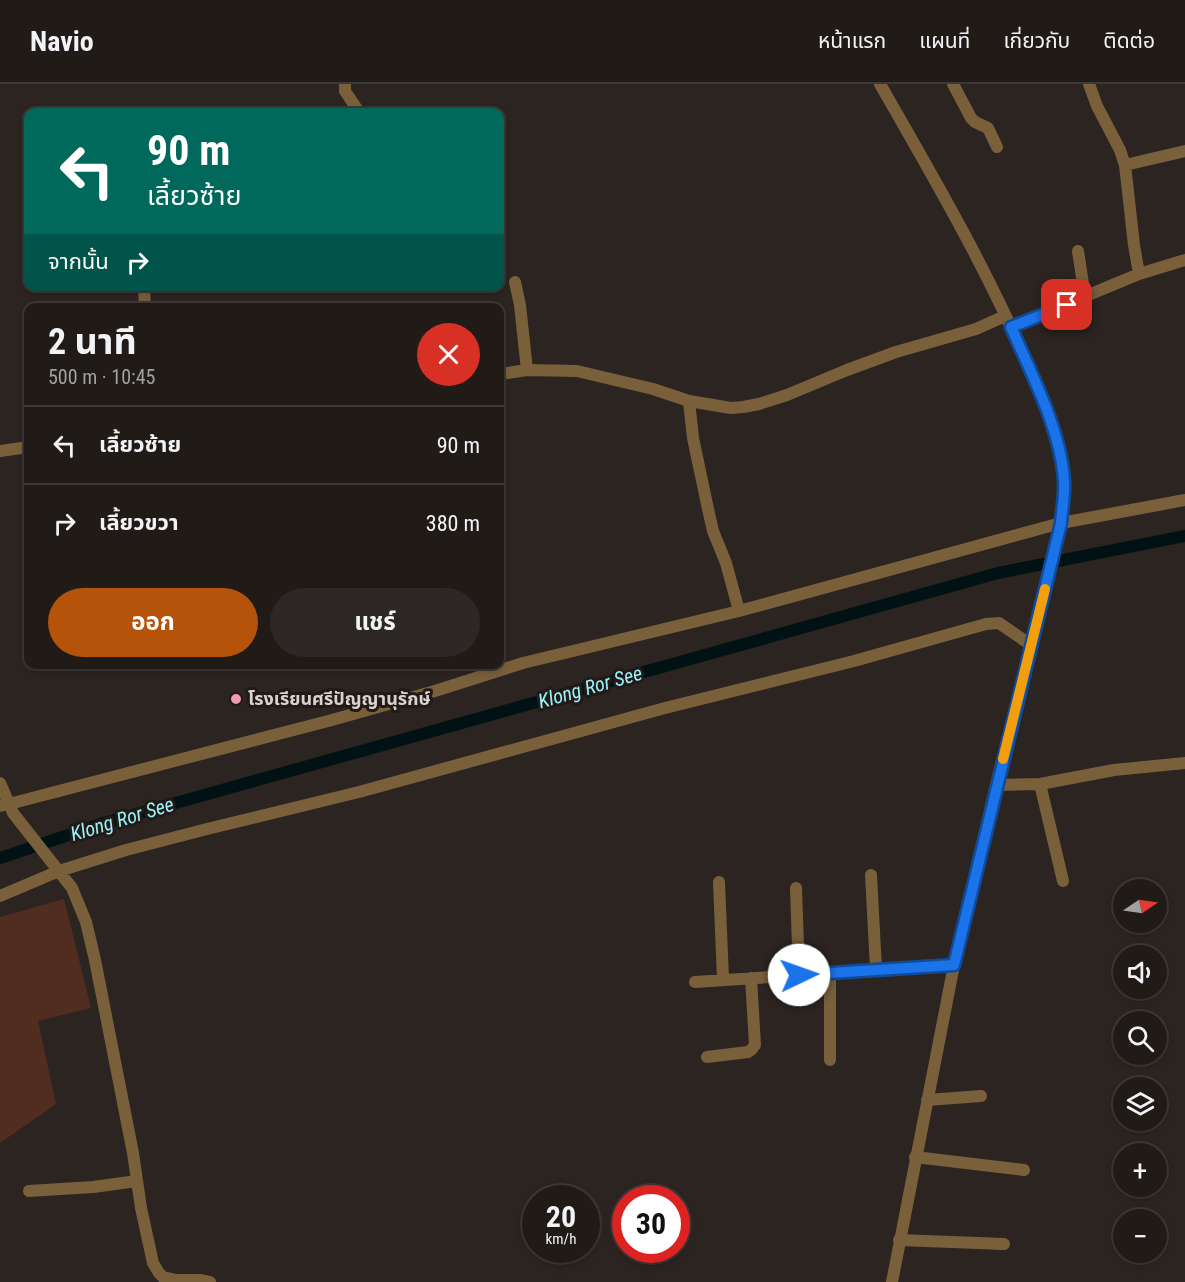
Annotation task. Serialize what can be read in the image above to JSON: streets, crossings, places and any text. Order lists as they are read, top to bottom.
{
  "water": ["Klong Ror See"],
  "places": ["โรงเรียนศรีปัญญานุรักษ์"],
  "north": "right",
  "page": {
    "header": "Navio",
    "nav": [
      "หน้าแรก",
      "แผนที่",
      "เกี่ยวกับ",
      "ติดต่อ"
    ],
    "turn": ["90 m", "เลี้ยวซ้าย"],
    "then": "จากนั้น",
    "heading": ["2 นาที", "500 m · 10:45"],
    "list": [
      {
        "name": "เลี้ยวซ้าย",
        "value": "90 m"
      },
      {
        "name": "เลี้ยวขวา",
        "value": "380 m"
      }
    ],
    "buttons": ["ออก", "แชร์"],
    "map_buttons": ["+", "−"],
    "speed": "20 km/h",
    "limit": "30"
  }
}
